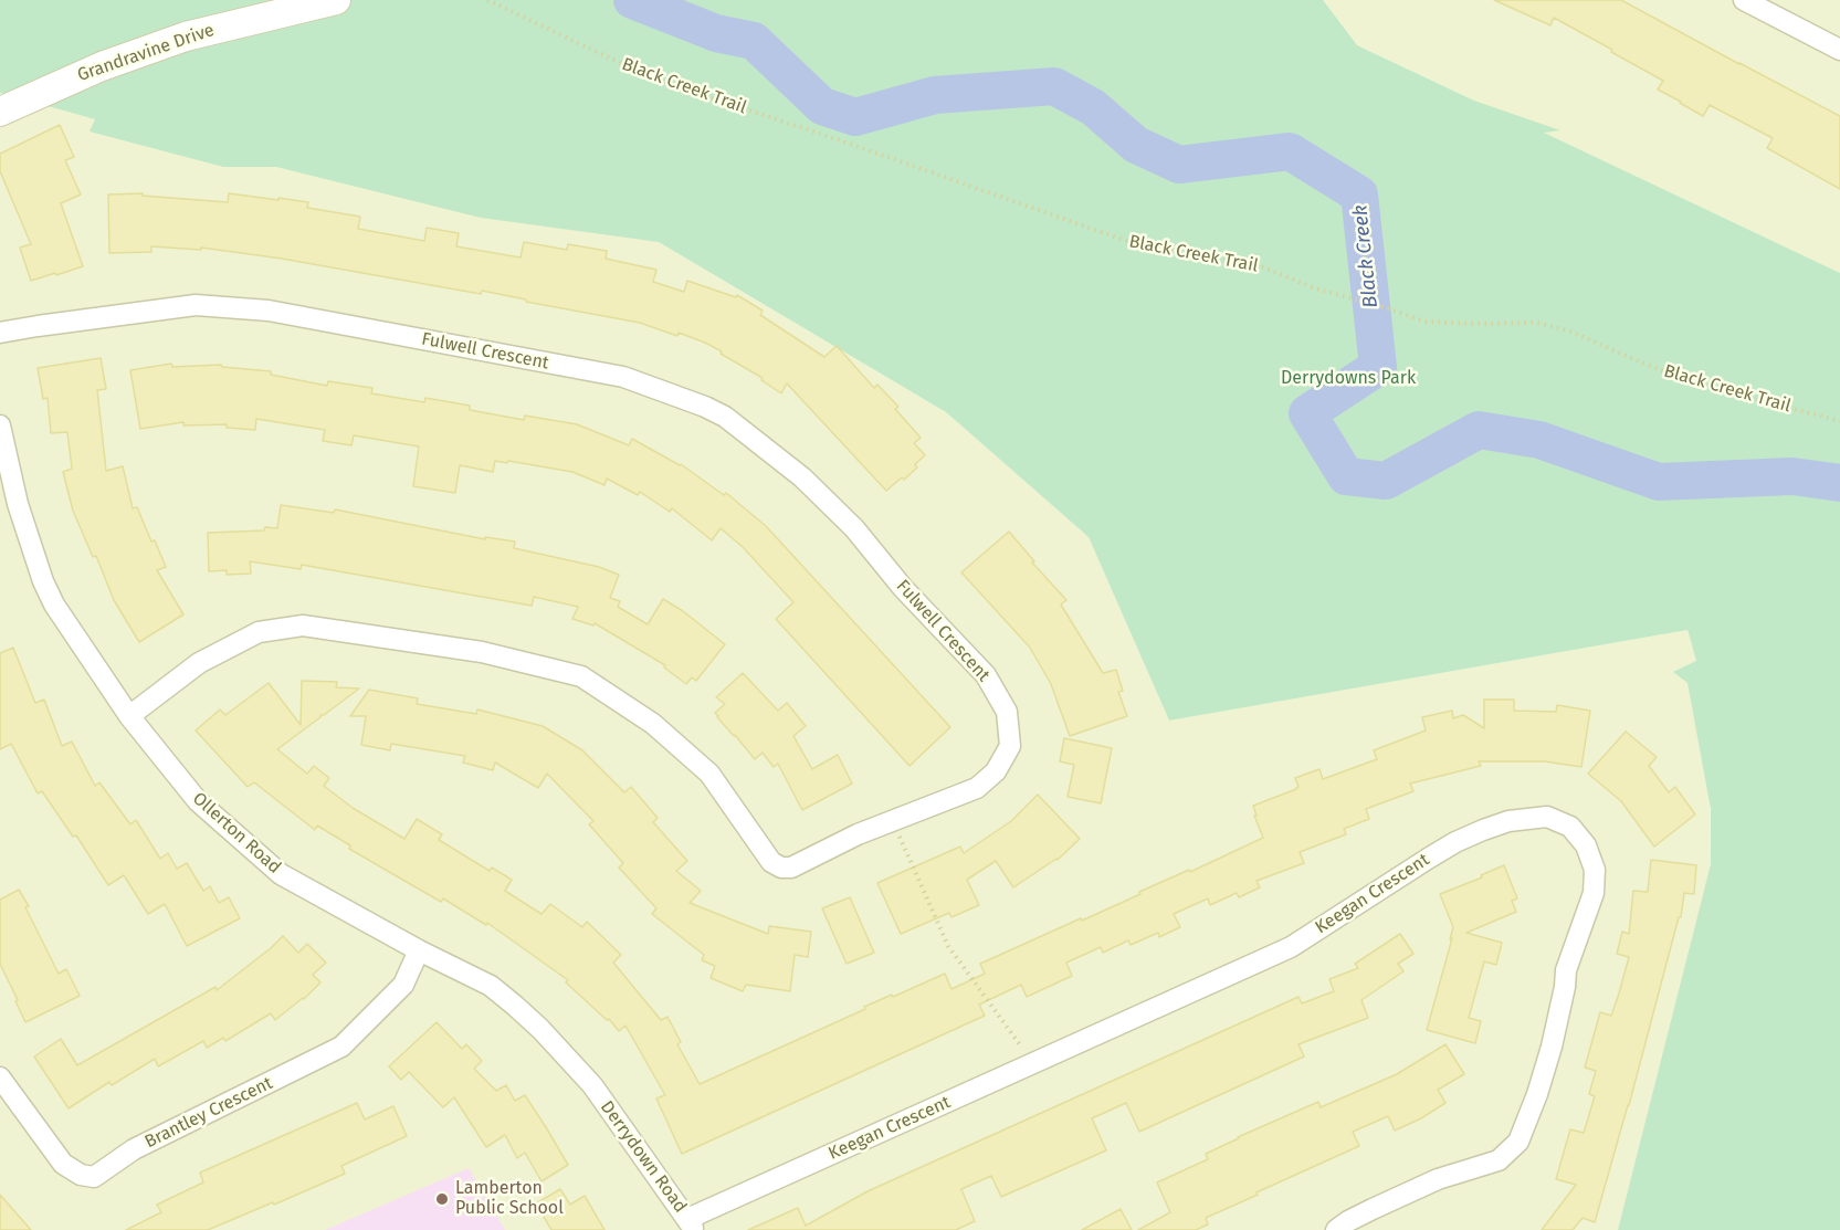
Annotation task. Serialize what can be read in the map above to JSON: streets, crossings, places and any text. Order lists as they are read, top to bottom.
{
  "streets": {
    "street": [
      "Grandravine Drive",
      "Fulwell Crescent",
      "Ollerton Road",
      "Keegan Crescent",
      "Brantley Crescent",
      "Derrydown Road"
    ],
    "path": ["Black Creek Trail"]
  },
  "crossings": [
    ["Fulwell Crescent", "Ollerton Road"],
    ["Ollerton Road", "Brantley Crescent"],
    ["Ollerton Road", "Derrydown Road"],
    ["Keegan Crescent", "Derrydown Road"]
  ],
  "water": ["Black Creek"],
  "parks": ["Derrydowns Park"],
  "places": ["Lamberton Public School"]
}
